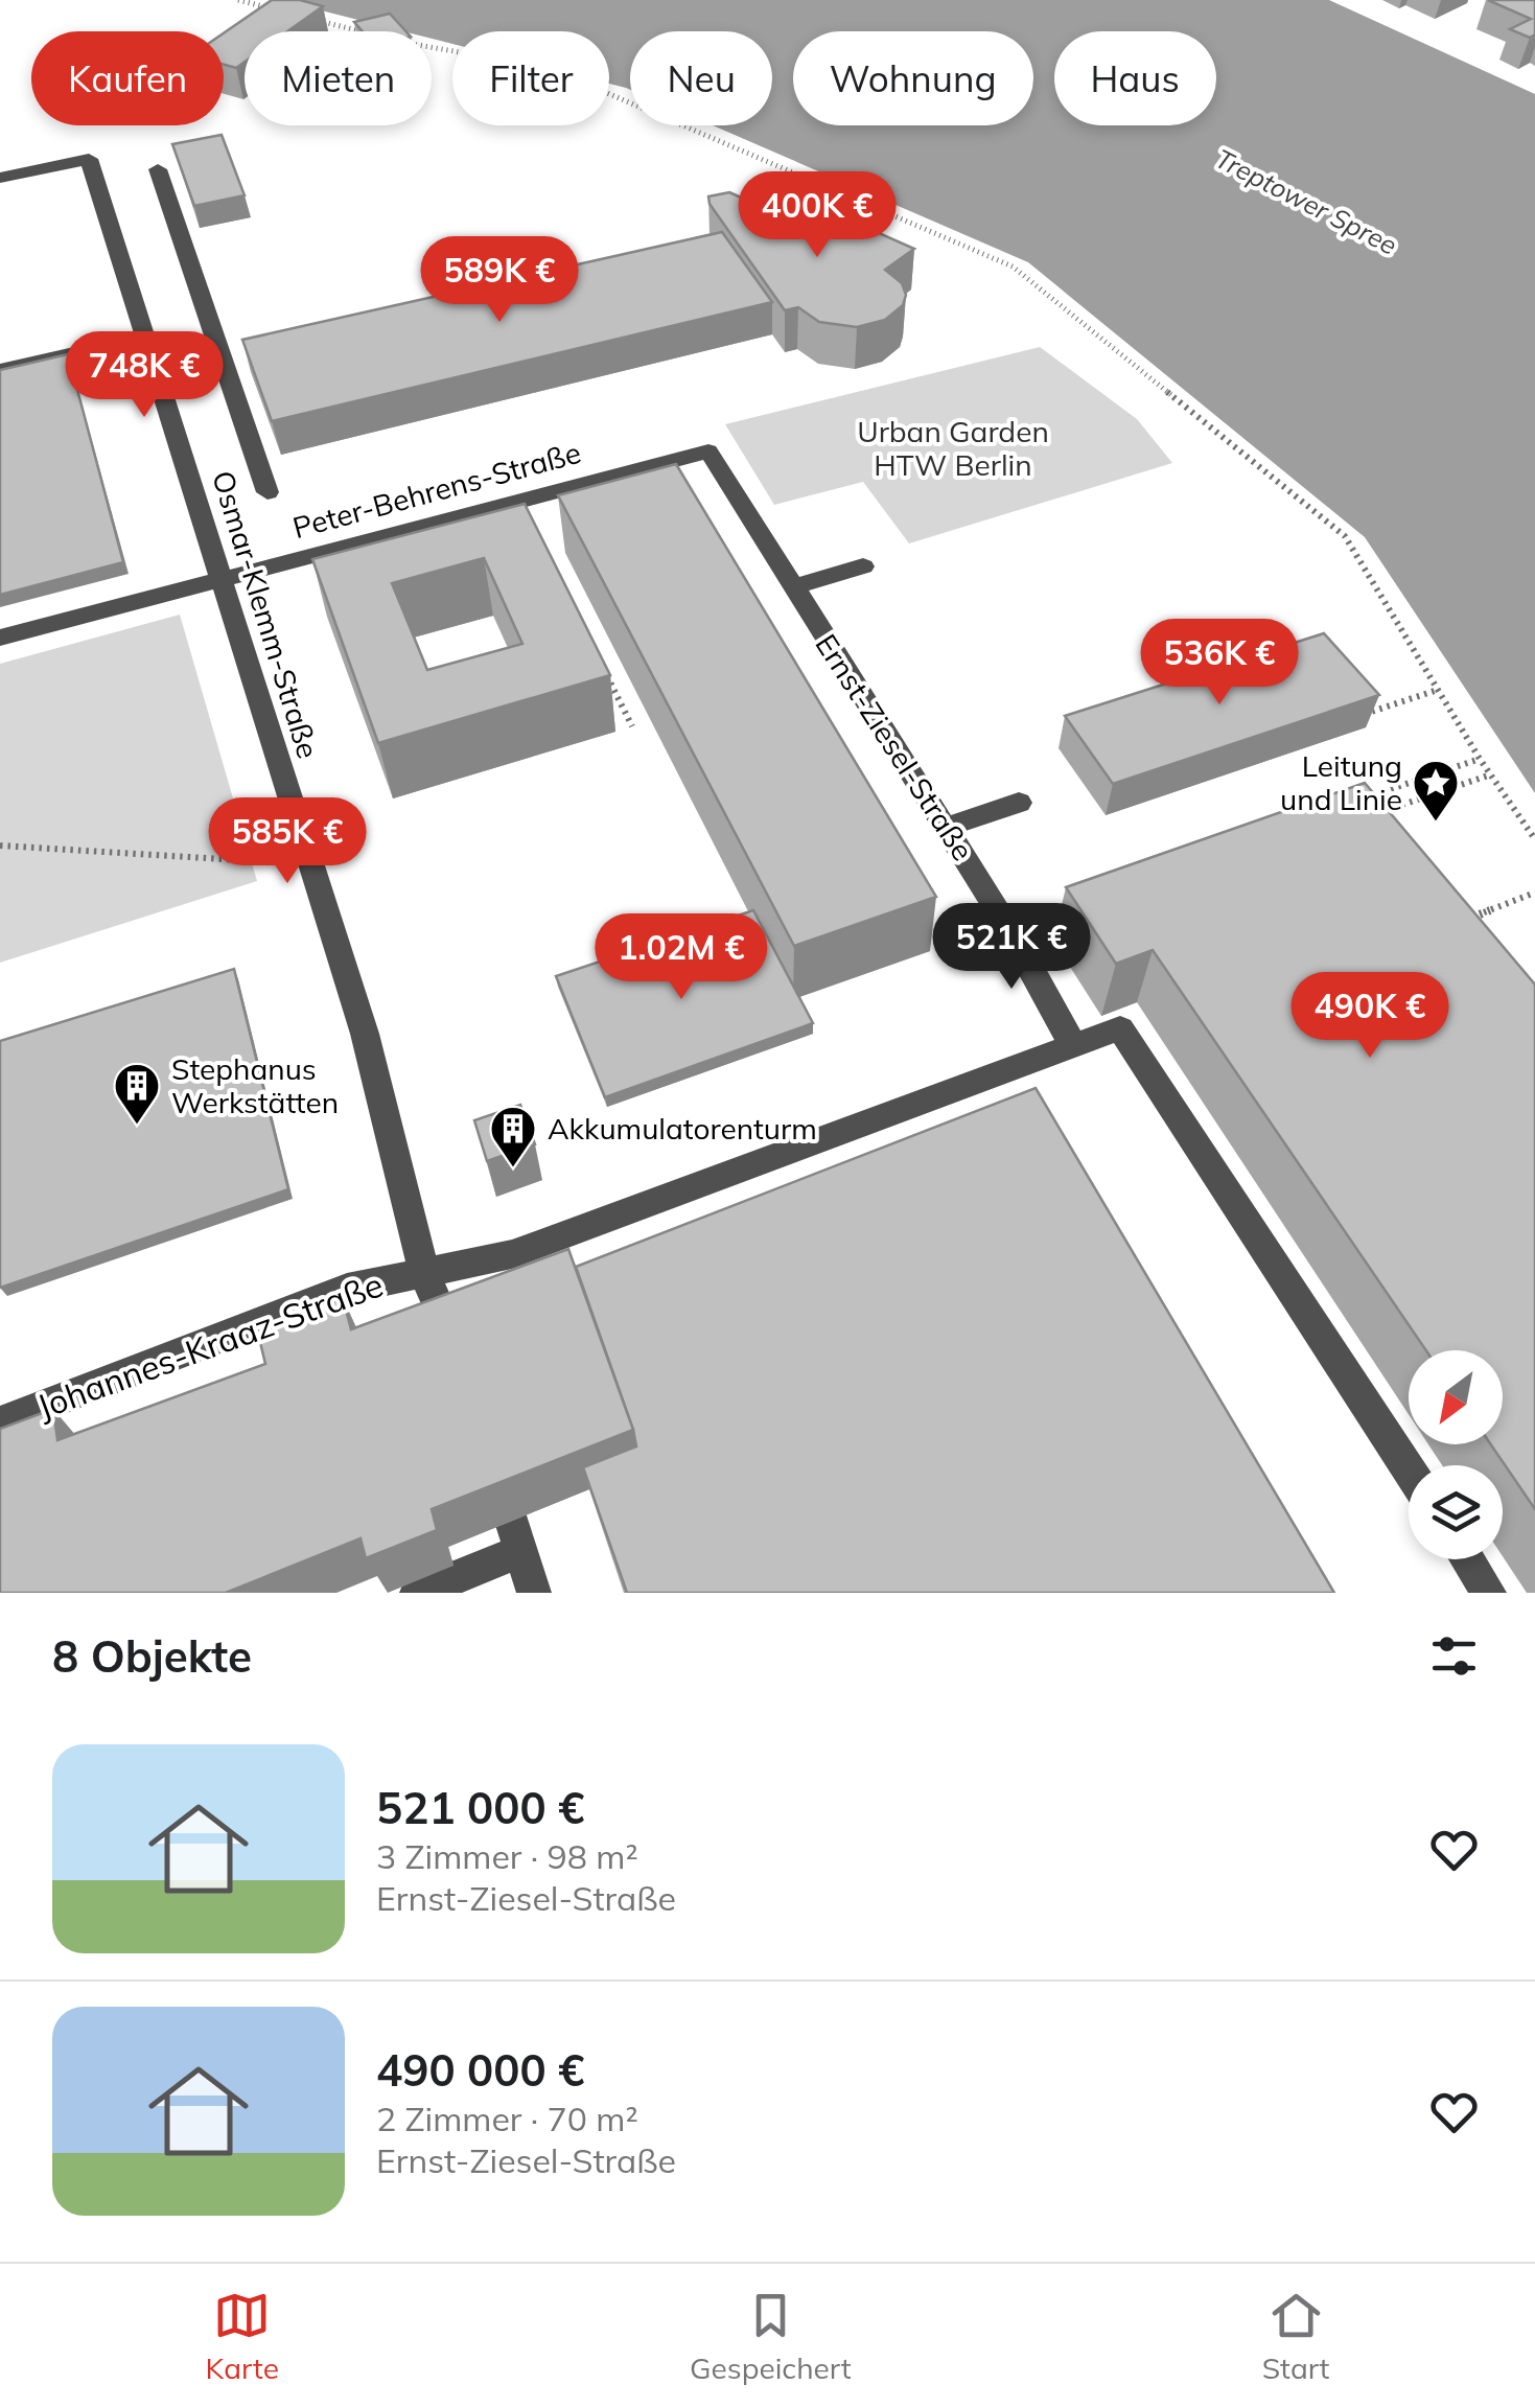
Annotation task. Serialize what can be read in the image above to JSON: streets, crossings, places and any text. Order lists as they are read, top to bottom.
{
  "streets": {
    "street": [
      "Peter-Behrens-Straße",
      "Osmar-Klemm-Straße",
      "Ernst-Ziesel-Straße",
      "Johannes-Kraaz-Straße"
    ]
  },
  "crossings": [
    ["Peter-Behrens-Straße", "Osmar-Klemm-Straße"],
    ["Peter-Behrens-Straße", "Ernst-Ziesel-Straße"],
    ["Osmar-Klemm-Straße", "Johannes-Kraaz-Straße"],
    ["Ernst-Ziesel-Straße", "Johannes-Kraaz-Straße"]
  ],
  "water": ["Treptower Spree"],
  "parks": ["Urban Garden HTW Berlin"],
  "places": {
    "place": ["Leitung und Linie"],
    "building": ["Stephanus Werkstätten", "Akkumulatorenturm"]
  },
  "north": "bottom left",
  "page": {
    "chip": [
      "Kaufen",
      "Mieten",
      "Filter",
      "Neu",
      "Wohnung",
      "Haus"
    ],
    "price": [
      "400K €",
      "589K €",
      "748K €",
      "536K €",
      "585K €",
      "521K €",
      "1.02M €",
      "490K €"
    ],
    "heading": "8 Objekte",
    "list": [
      {
        "name": "521 000 €",
        "note": "3 Zimmer · 98 m² · Ernst-Ziesel-Straße"
      },
      {
        "name": "490 000 €",
        "note": "2 Zimmer · 70 m² · Ernst-Ziesel-Straße"
      }
    ],
    "tabs": ["Karte", "Gespeichert", "Start"]
  }
}
